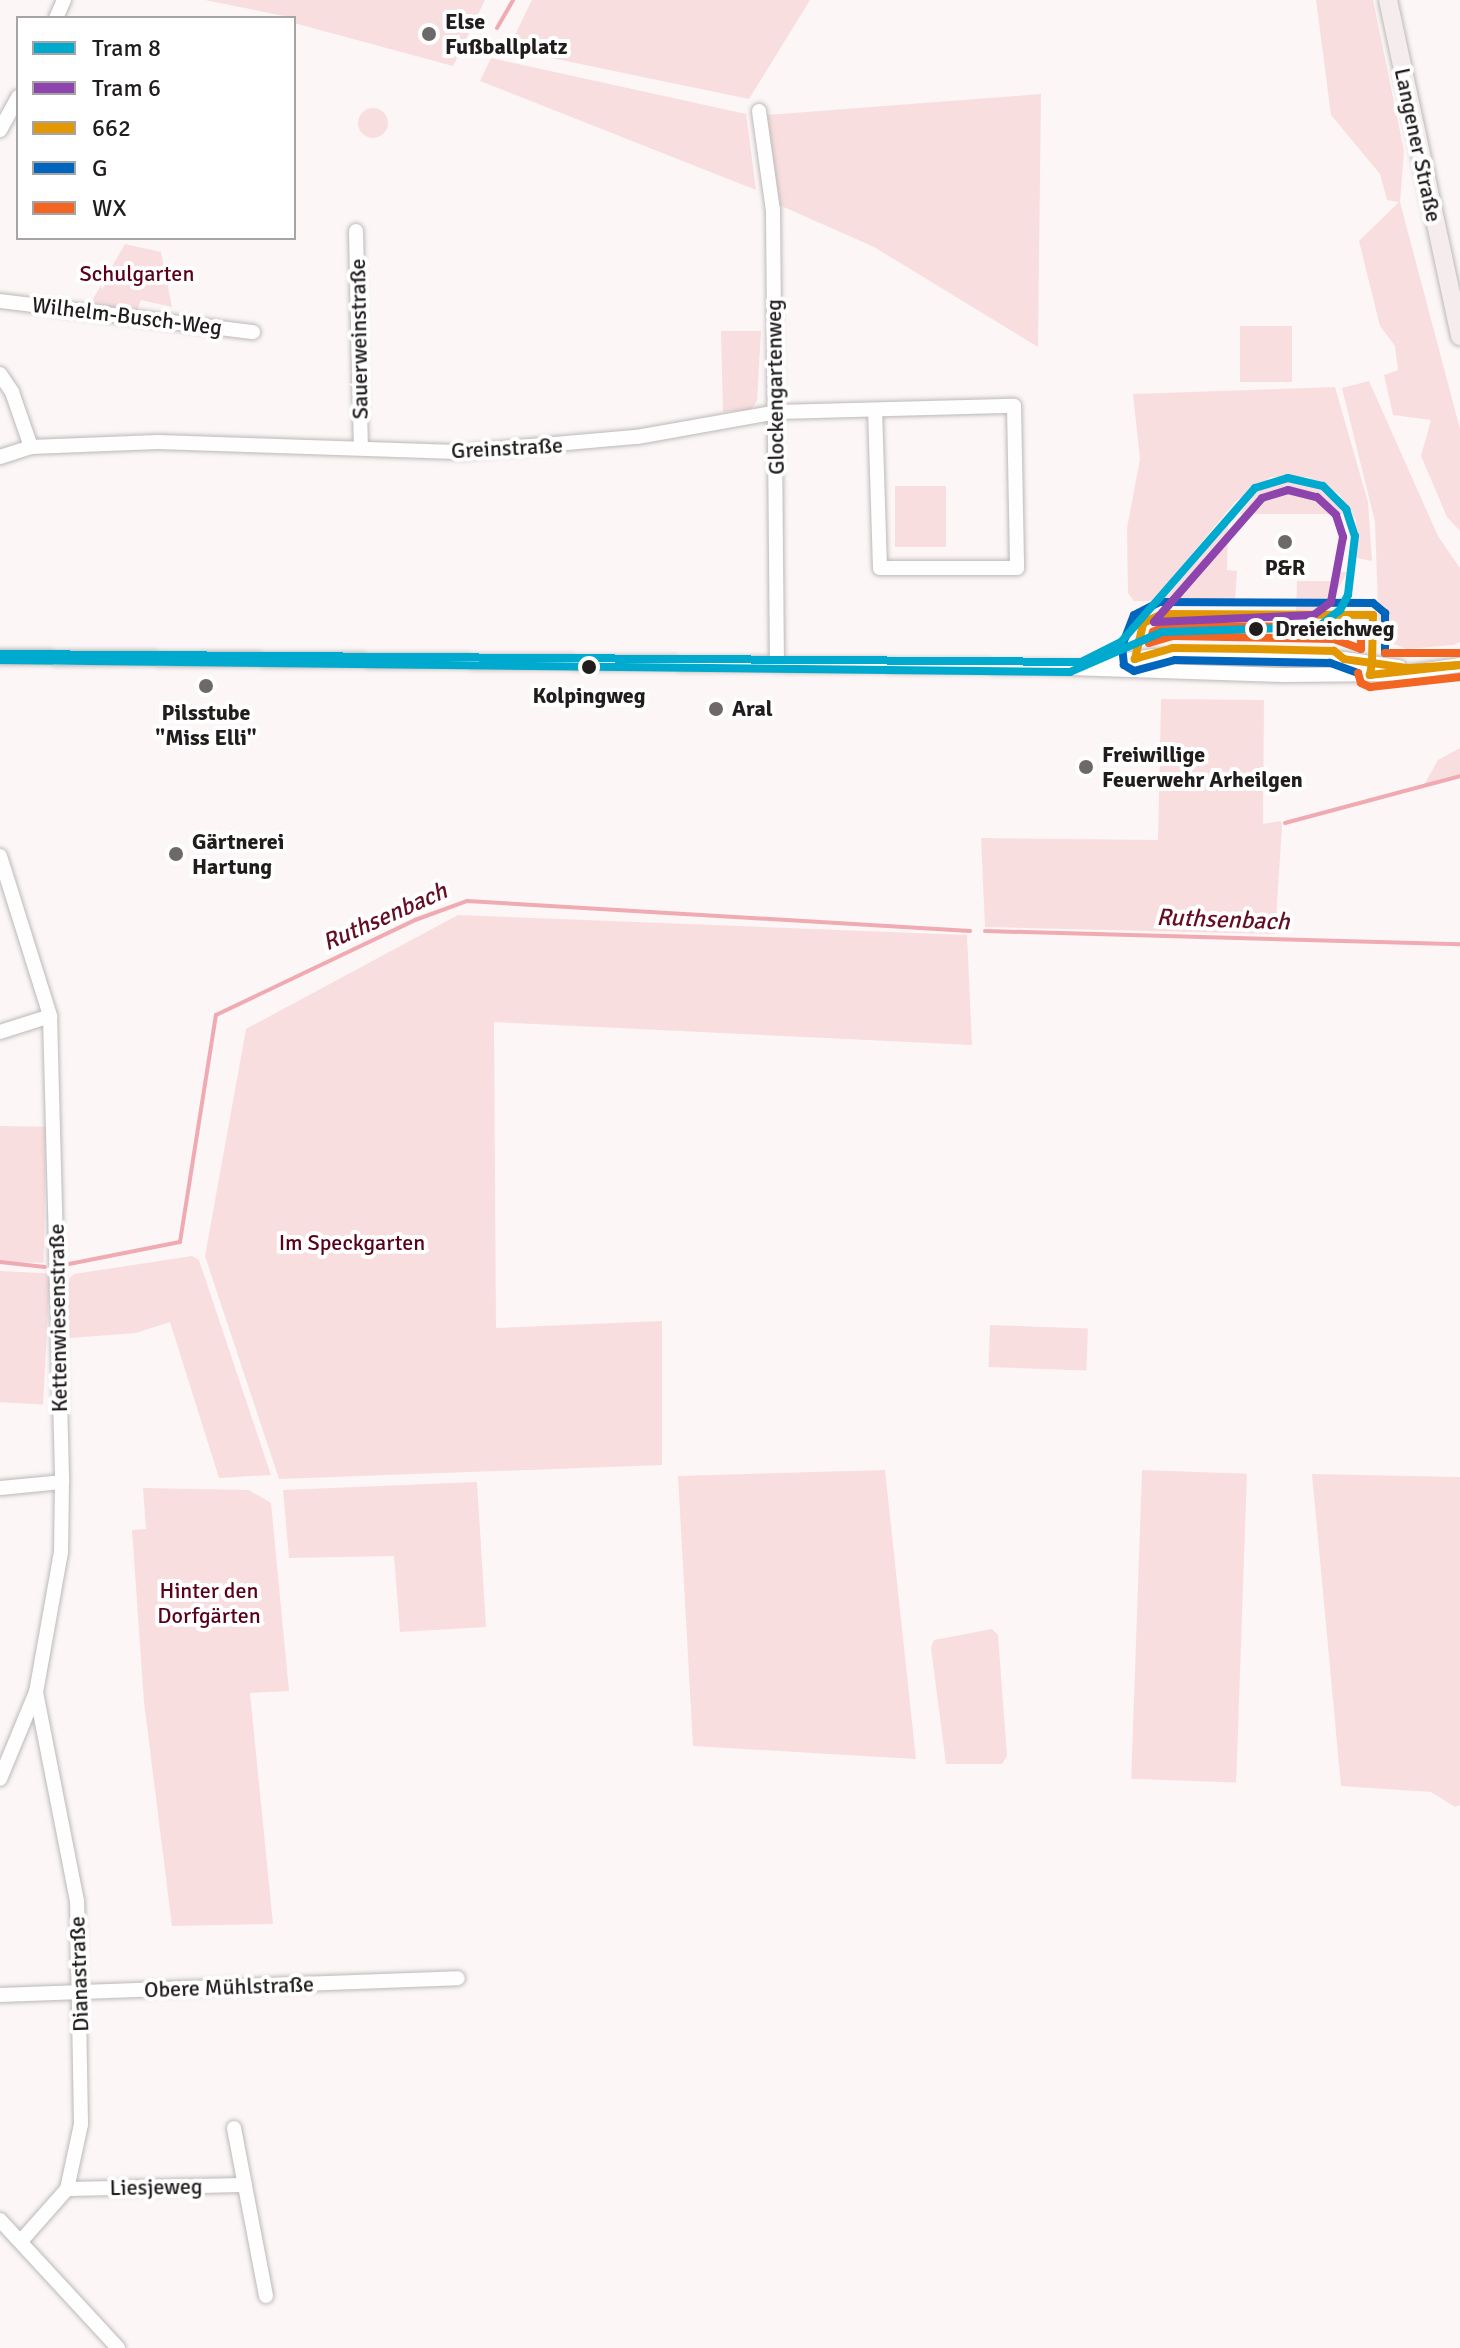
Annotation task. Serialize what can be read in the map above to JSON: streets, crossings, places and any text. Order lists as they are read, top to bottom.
{
  "streets": {
    "main road": ["Langener Straße"],
    "street": [
      "Wilhelm-Busch-Weg",
      "Sauerweinstraße",
      "Glockengartenweg",
      "Greinstraße",
      "Kettenwiesenstraße",
      "Dianastraße",
      "Obere Mühlstraße",
      "Liesjeweg"
    ]
  },
  "crossings": [
    ["Sauerweinstraße", "Greinstraße"],
    ["Glockengartenweg", "Greinstraße"],
    ["Kettenwiesenstraße", "Dianastraße"],
    ["Dianastraße", "Obere Mühlstraße"],
    ["Dianastraße", "Liesjeweg"]
  ],
  "water": ["Ruthsenbach"],
  "parks": ["Schulgarten", "Im Speckgarten", "Hinter den Dorfgärten"],
  "places": [
    "Else Fußballplatz",
    "P&R",
    "Dreieichweg",
    "Kolpingweg",
    "Pilsstube \"Miss Elli\"",
    "Aral",
    "Freiwillige Feuerwehr Arheilgen",
    "Gärtnerei Hartung"
  ],
  "lines": [
    "tram line 8",
    "tram line 6",
    "transit line G",
    "transit line 662",
    "transit line WX"
  ],
  "legend": [
    "Tram 8",
    "Tram 6",
    "662",
    "G",
    "WX"
  ]
}
